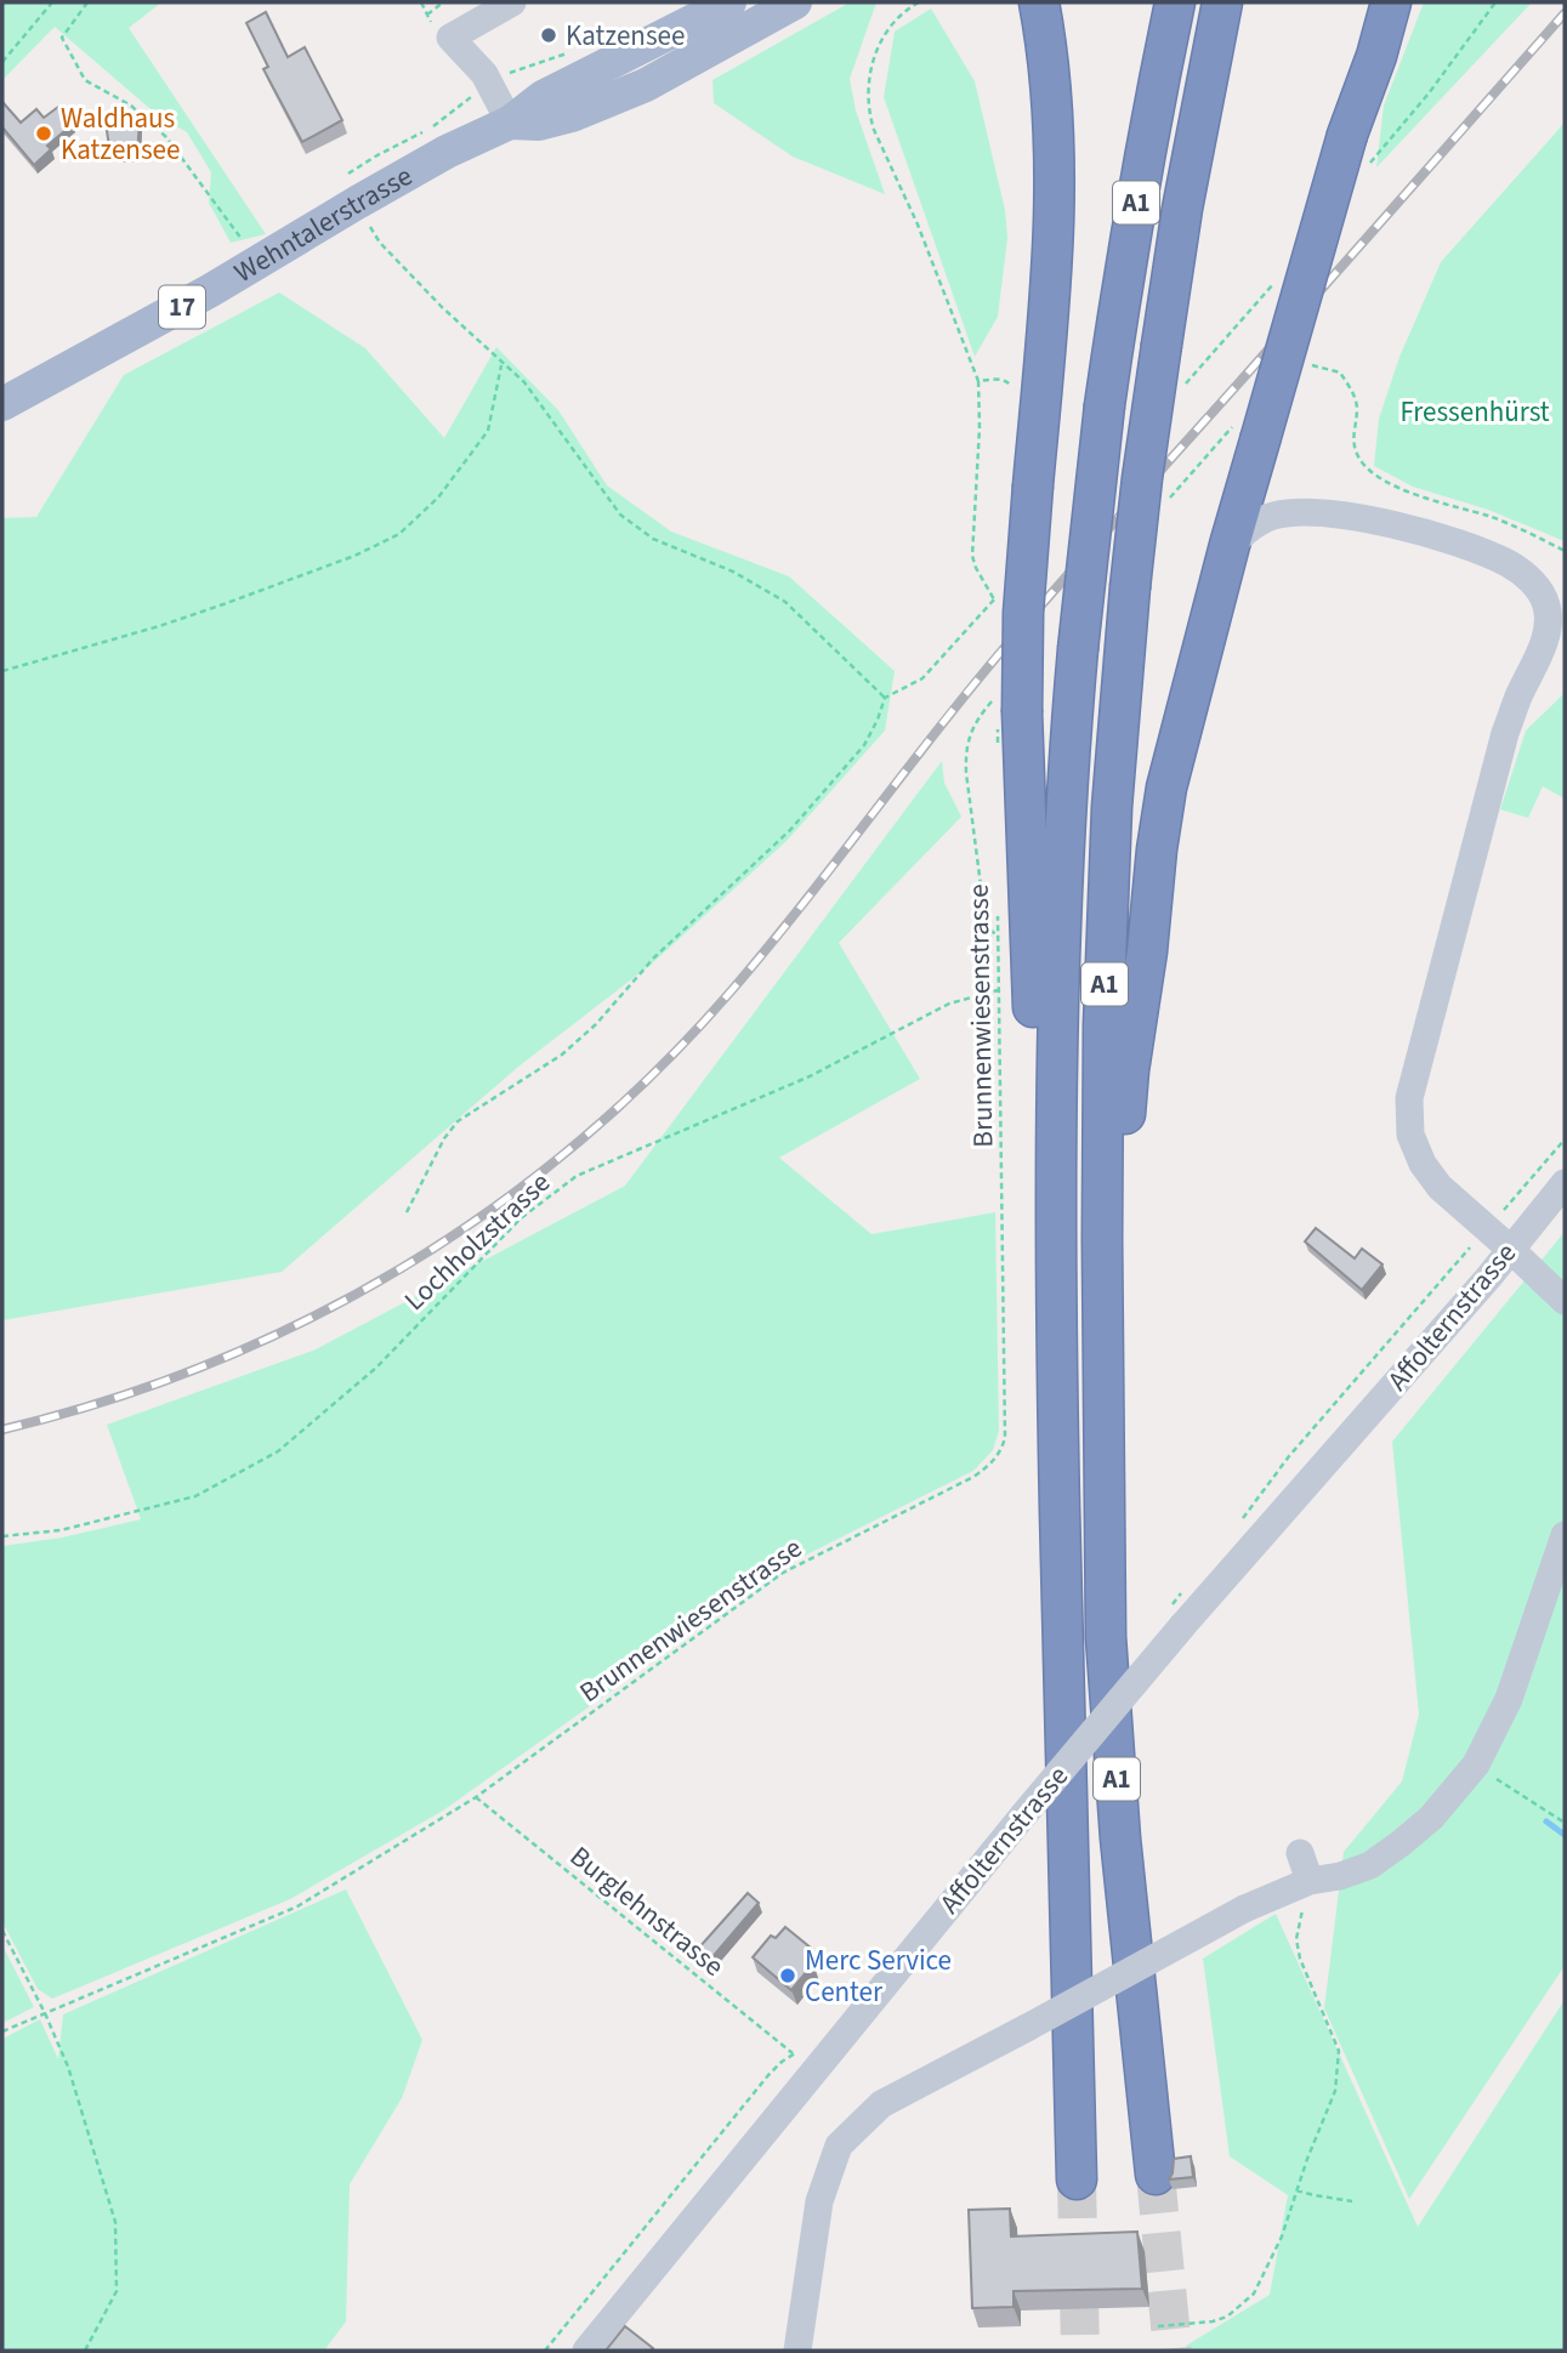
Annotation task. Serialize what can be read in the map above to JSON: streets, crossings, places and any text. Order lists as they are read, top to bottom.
{
  "streets": {
    "highway": ["A1"],
    "main road": ["Wehntalerstrasse", "17"],
    "street": ["Affolternstrasse"],
    "path": ["Brunnenwiesenstrasse", "Lochholzstrasse", "Burglehnstrasse"]
  },
  "crossings": [
    ["Brunnenwiesenstrasse", "Lochholzstrasse"],
    ["Brunnenwiesenstrasse", "Burglehnstrasse"]
  ],
  "parks": ["Fressenhürst"],
  "places": ["Katzensee", "Waldhaus Katzensee", "Merc Service Center"]
}
